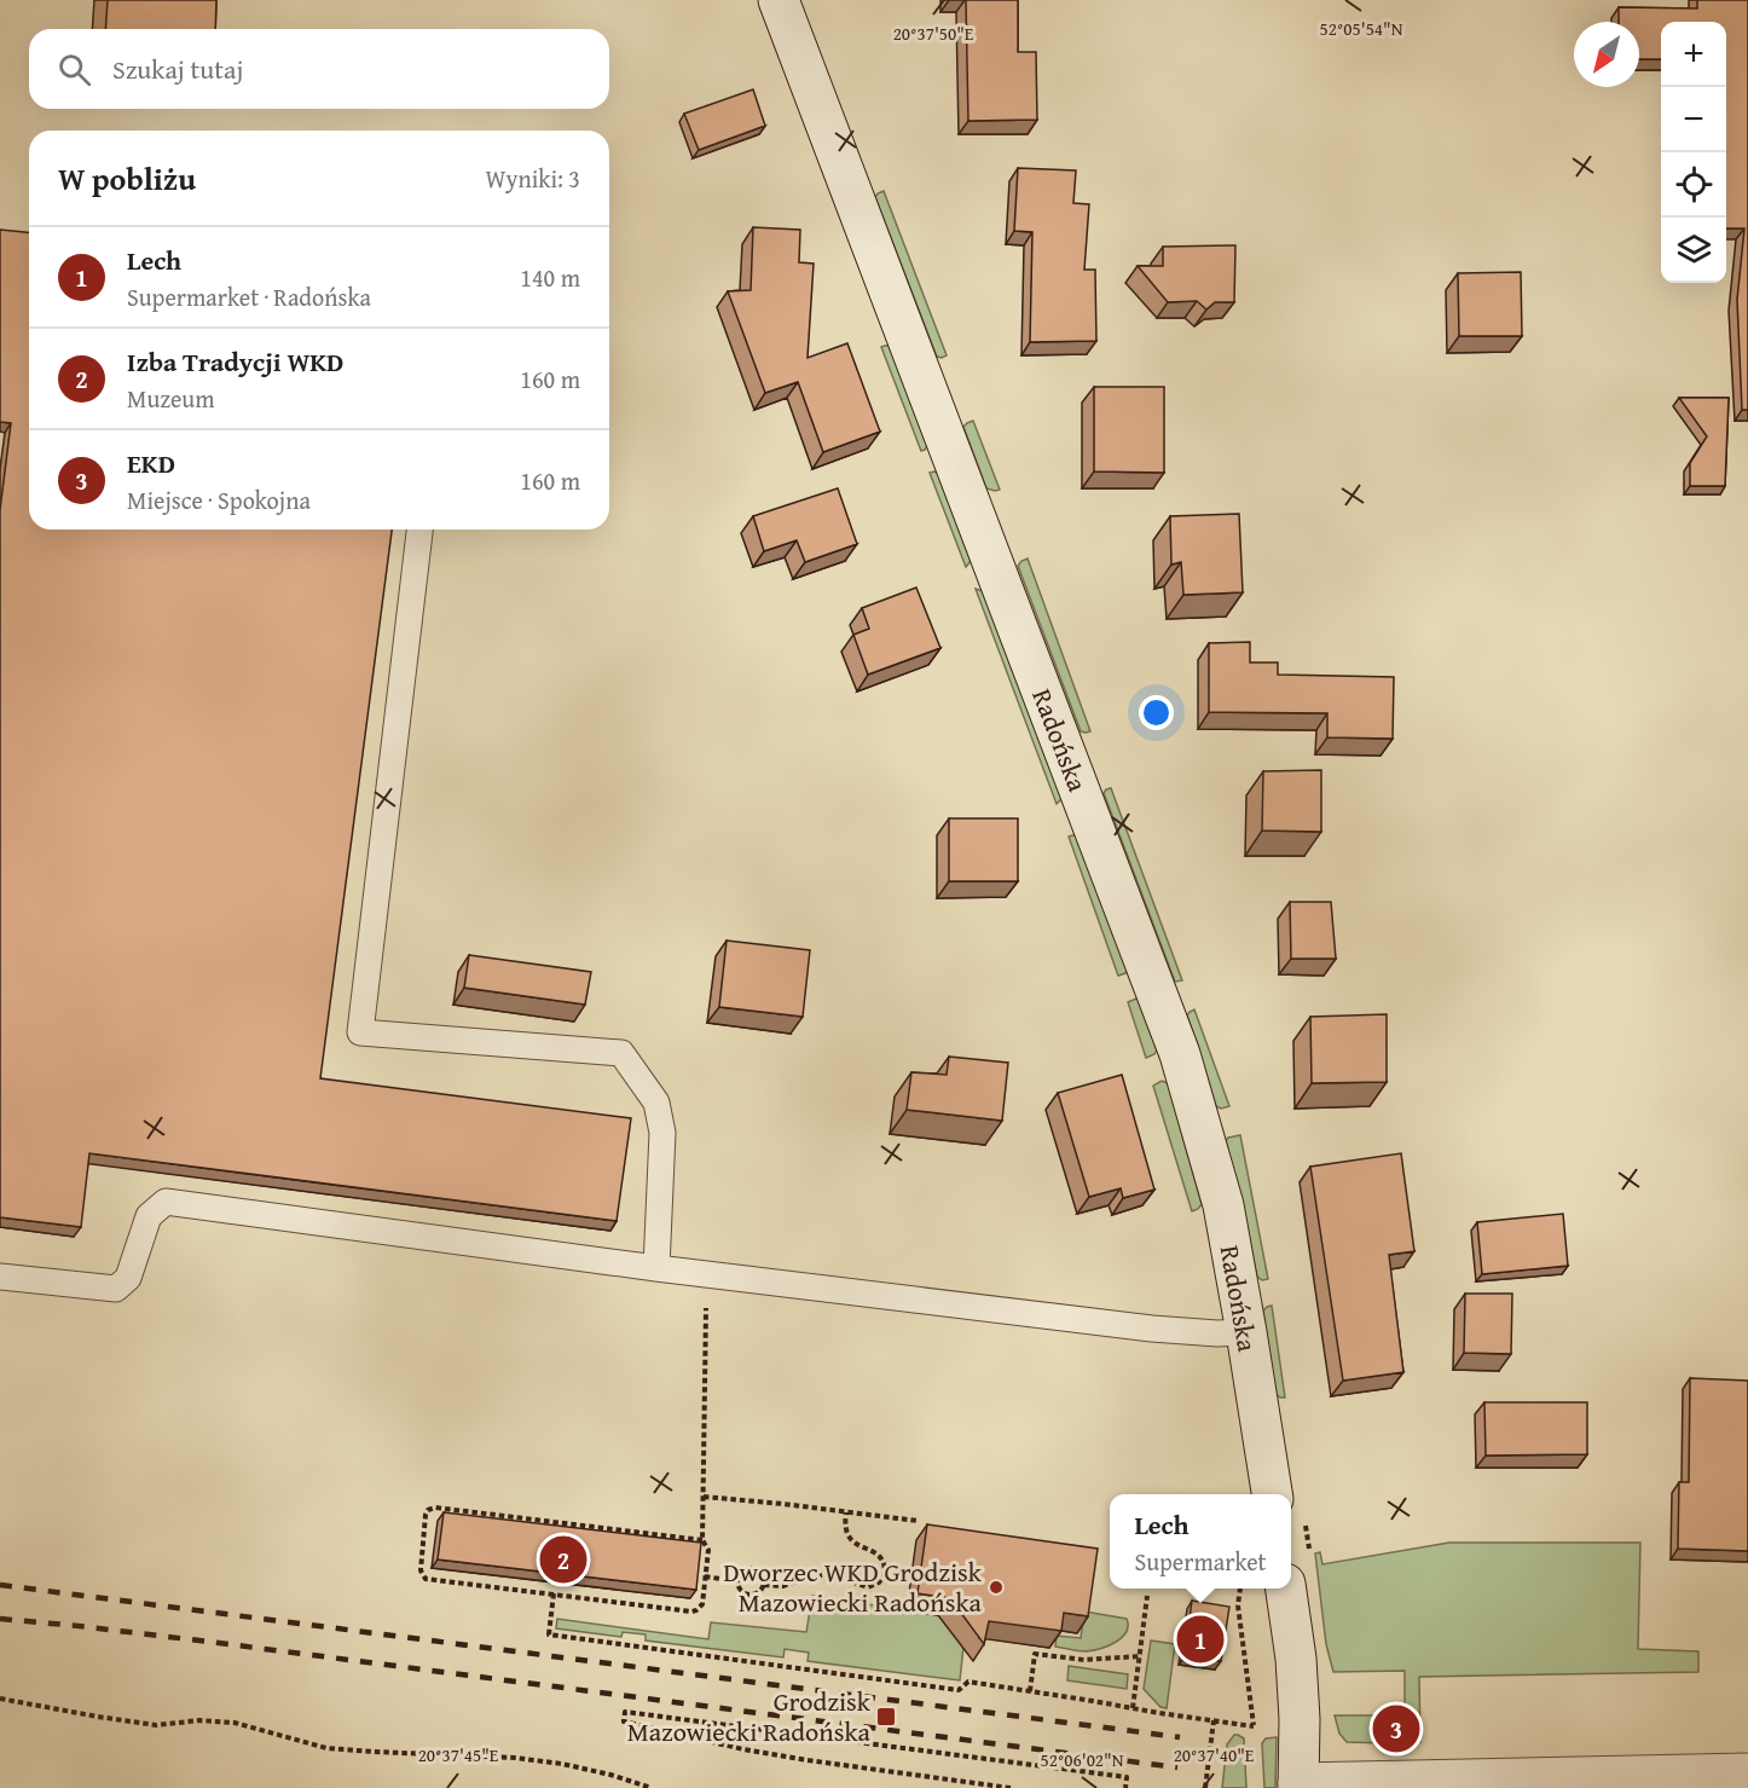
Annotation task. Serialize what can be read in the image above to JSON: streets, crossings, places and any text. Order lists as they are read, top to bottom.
{
  "streets": {
    "street": ["Radońska"]
  },
  "places": {
    "other": ["Dworzec WKD Grodzisk Mazowiecki Radońska"],
    "transit": ["Grodzisk Mazowiecki Radońska"]
  },
  "north": "bottom left",
  "page": {
    "map_buttons": ["+", "−"],
    "search": "Szukaj tutaj",
    "heading": ["W pobliżu", "Wyniki: 3"],
    "list": [
      {
        "mark": "1",
        "name": "Lech",
        "note": "Supermarket · Radońska",
        "value": "140 m"
      },
      {
        "mark": "2",
        "name": "Izba Tradycji WKD",
        "note": "Muzeum",
        "value": "160 m"
      },
      {
        "mark": "3",
        "name": "EKD",
        "note": "Miejsce · Spokojna",
        "value": "160 m"
      }
    ],
    "popup": ["Lech", "Supermarket"],
    "pins": ["2", "1", "3"]
  },
  "coordinates": [
    "52°05'54\"N",
    "20°37'50\"E",
    "20°37'45\"E",
    "20°37'40\"E",
    "52°06'02\"N"
  ]
}
